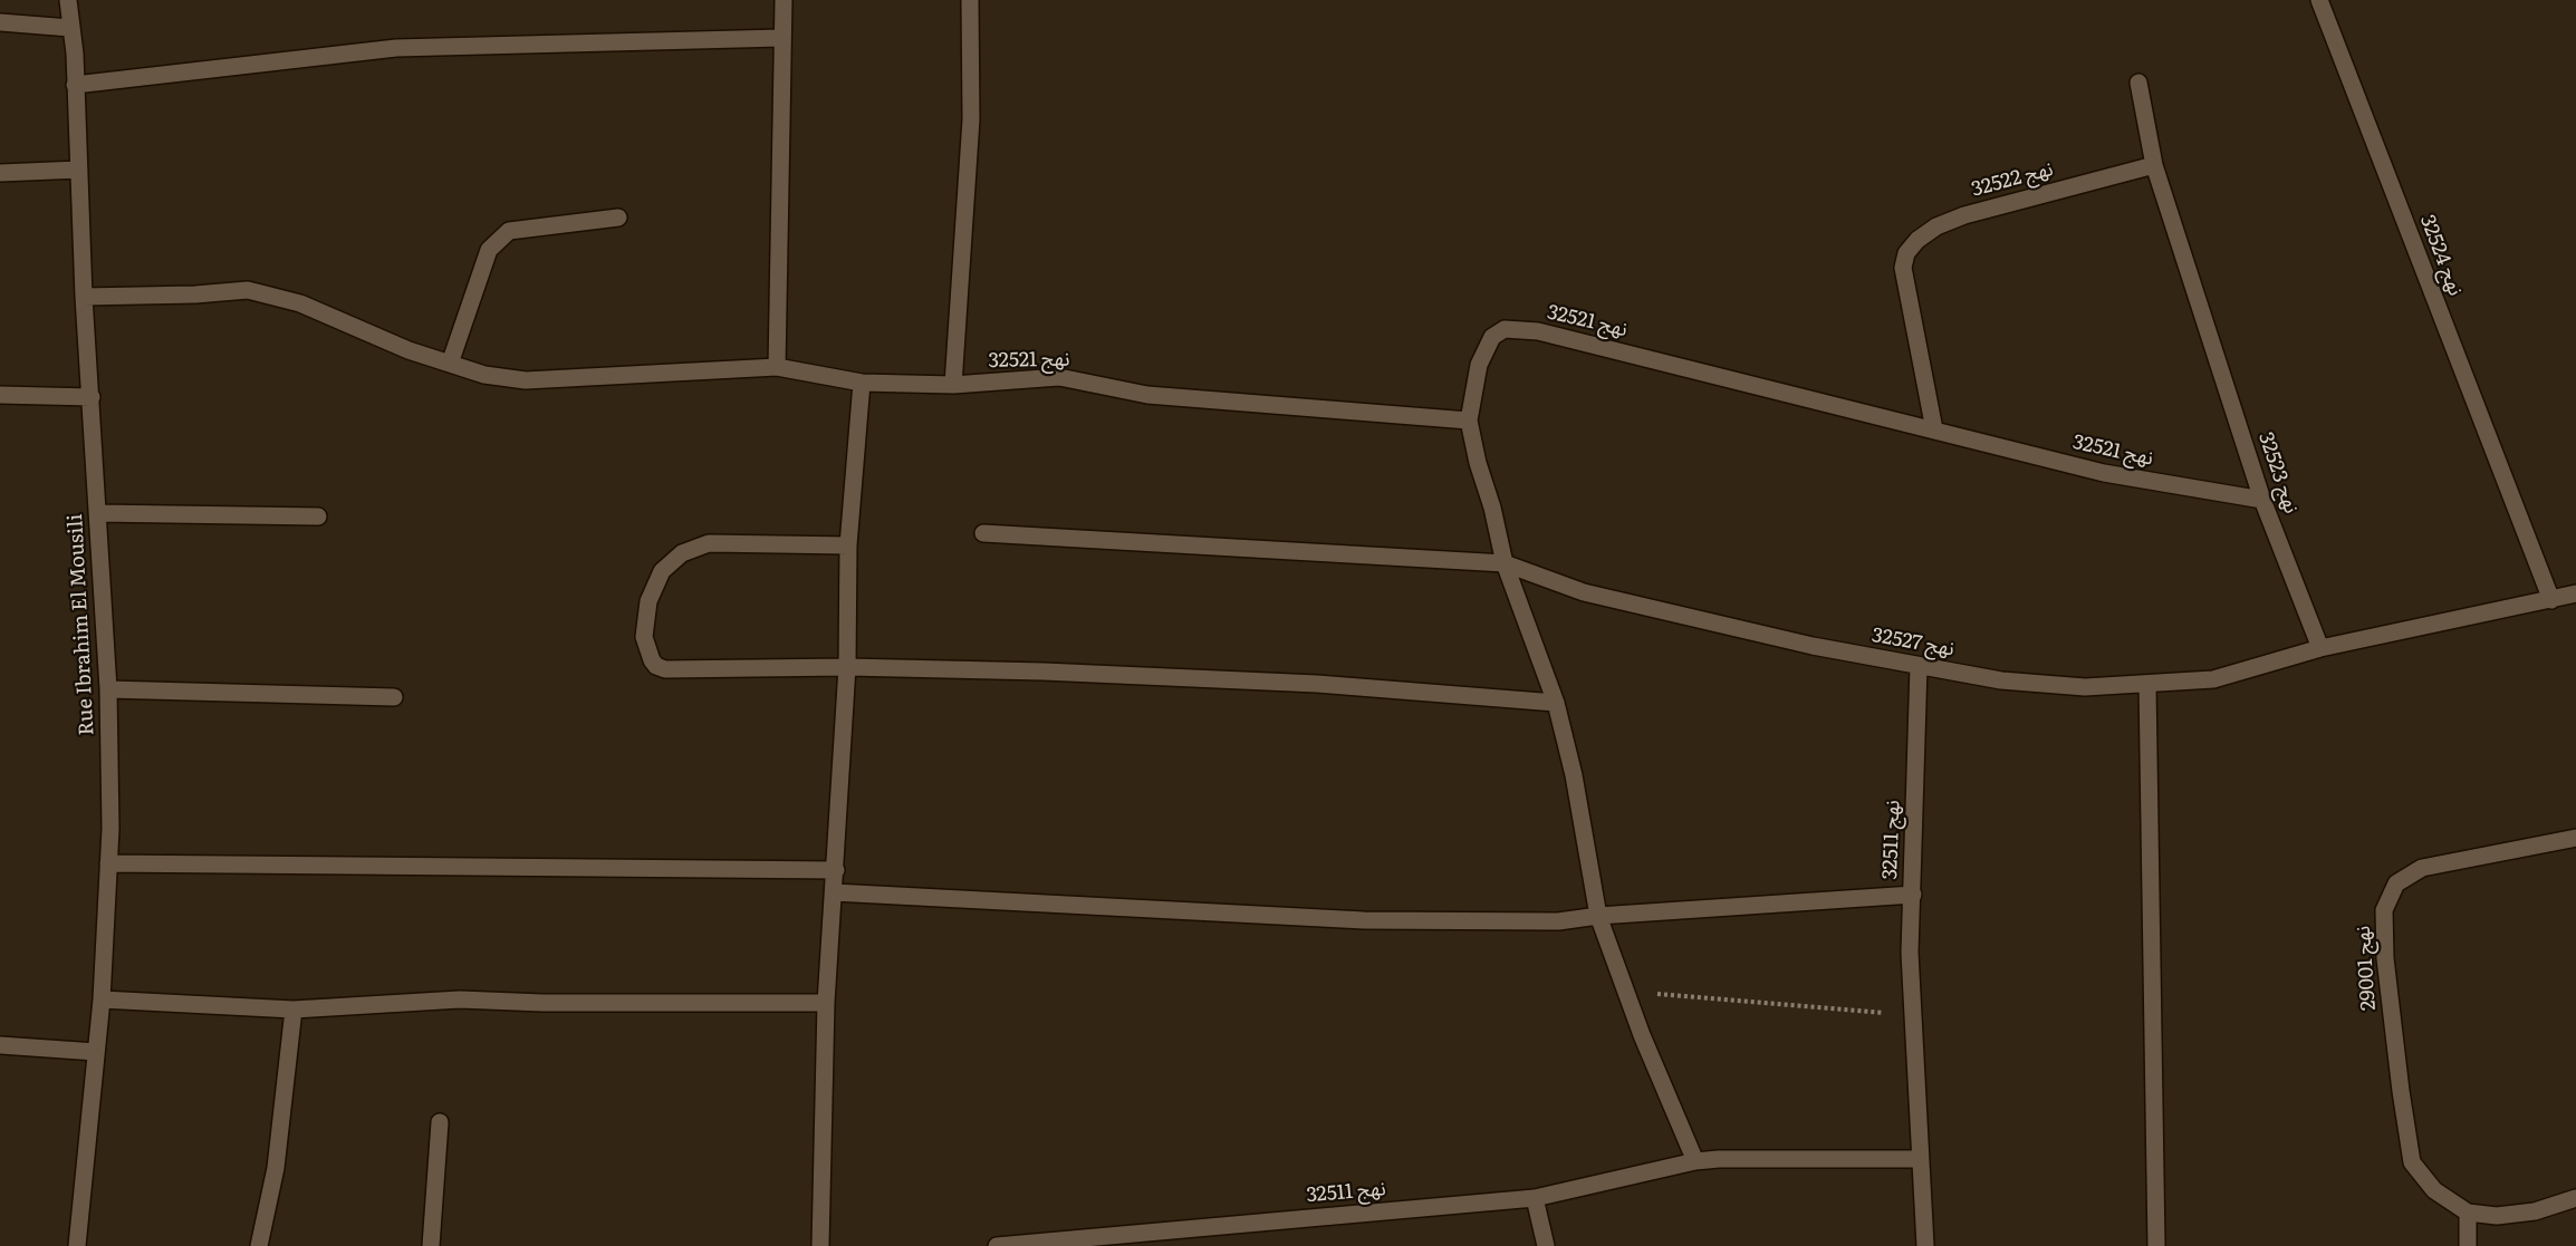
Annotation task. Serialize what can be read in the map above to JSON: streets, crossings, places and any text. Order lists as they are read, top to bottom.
{
  "streets": {
    "street": [
      "نهج 32522",
      "نهج 32524",
      "نهج 32521",
      "نهج 32523",
      "Rue Ibrahim El Mousili",
      "نهج 32527",
      "نهج 32511",
      "نهج 29001"
    ]
  },
  "crossings": [
    ["نهج 32522", "نهج 32521"],
    ["نهج 32522", "نهج 32523"],
    ["نهج 32521", "نهج 32523"],
    ["نهج 32521", "Rue Ibrahim El Mousili"],
    ["نهج 32523", "نهج 32527"],
    ["نهج 32527", "نهج 32511"]
  ]
}
